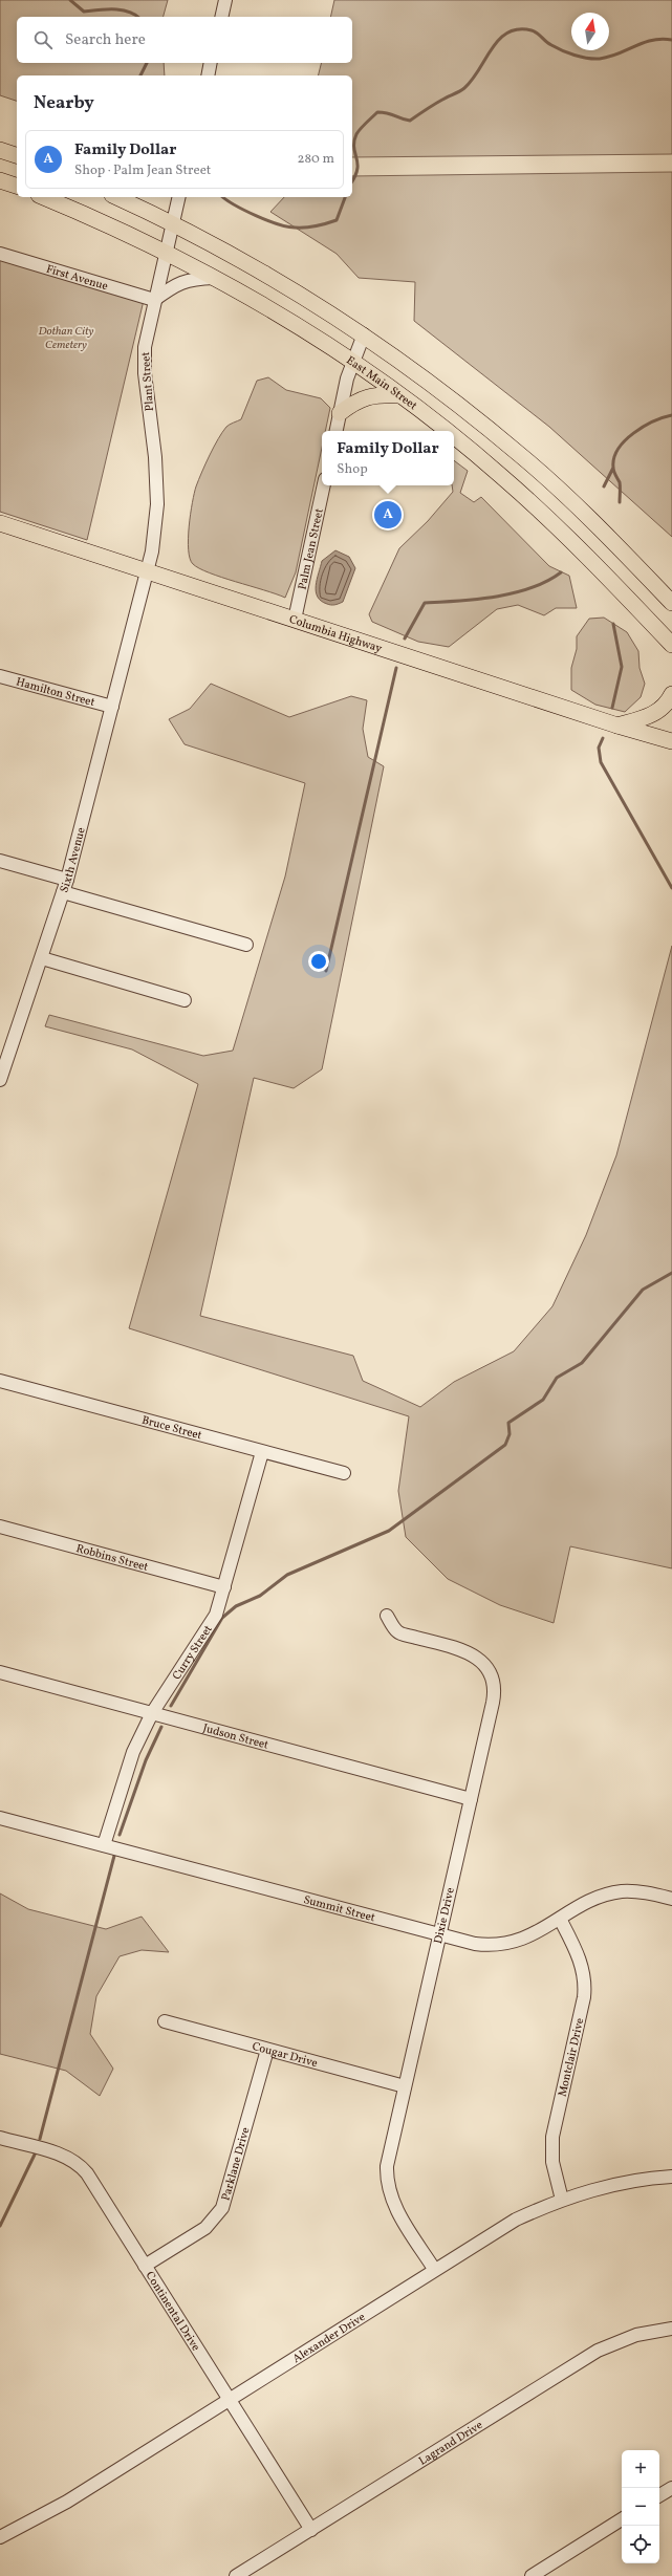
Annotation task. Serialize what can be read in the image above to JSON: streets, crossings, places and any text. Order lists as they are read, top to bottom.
{
  "streets": {
    "main road": ["East Main Street", "Columbia Highway"],
    "street": [
      "First Avenue",
      "Plant Street",
      "Palm Jean Street",
      "Hamilton Street",
      "Sixth Avenue",
      "Bruce Street",
      "Robbins Street",
      "Curry Street",
      "Judson Street",
      "Summit Street",
      "Dixie Drive",
      "Cougar Drive",
      "Montclair Drive",
      "Parklane Drive",
      "Continental Drive",
      "Alexander Drive",
      "Lagrand Drive"
    ]
  },
  "crossings": [
    ["First Avenue", "Plant Street"],
    ["Plant Street", "East Main Street"],
    ["Plant Street", "Columbia Highway"],
    ["Plant Street", "Sixth Avenue"],
    ["Palm Jean Street", "Columbia Highway"],
    ["Hamilton Street", "Sixth Avenue"],
    ["Bruce Street", "Curry Street"],
    ["Robbins Street", "Curry Street"],
    ["Curry Street", "Judson Street"],
    ["Curry Street", "Summit Street"],
    ["Judson Street", "Dixie Drive"],
    ["Summit Street", "Dixie Drive"],
    ["Summit Street", "Montclair Drive"],
    ["Dixie Drive", "Cougar Drive"],
    ["Dixie Drive", "Alexander Drive"],
    ["Cougar Drive", "Parklane Drive"],
    ["Montclair Drive", "Alexander Drive"],
    ["Parklane Drive", "Continental Drive"],
    ["Continental Drive", "Alexander Drive"],
    ["Continental Drive", "Lagrand Drive"]
  ],
  "parks": ["Dothan City Cemetery"],
  "north": "top",
  "page": {
    "search": "Search here",
    "heading": "Nearby",
    "list": [
      {
        "mark": "A",
        "name": "Family Dollar",
        "note": "Shop · Palm Jean Street",
        "value": "280 m"
      }
    ],
    "popup": ["Family Dollar", "Shop"],
    "pins": "A",
    "map_buttons": ["+", "−"]
  }
}
